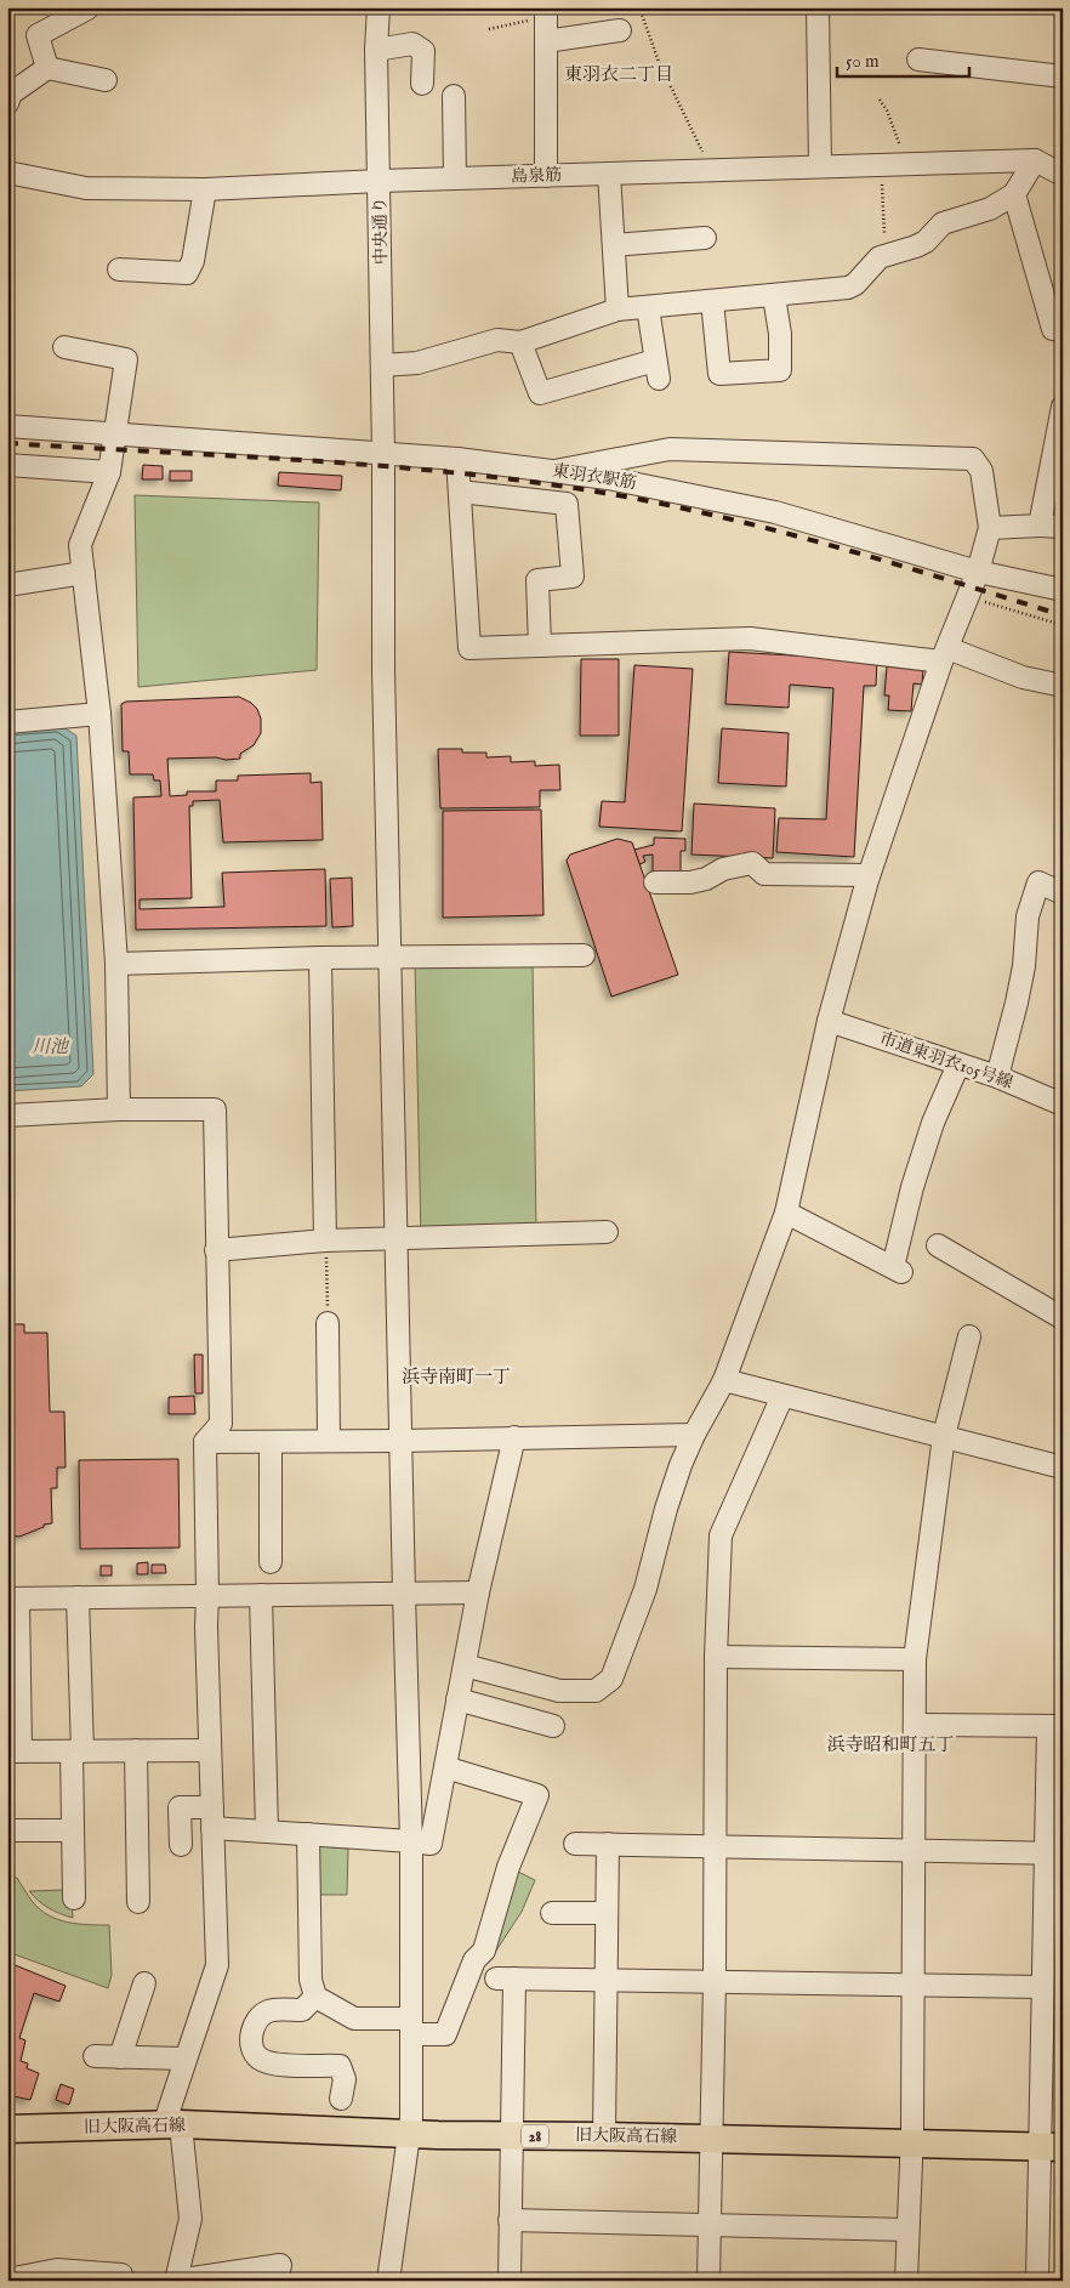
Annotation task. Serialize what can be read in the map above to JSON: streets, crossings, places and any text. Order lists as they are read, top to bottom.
{
  "streets": {
    "main road": ["旧大阪高石線", "28"],
    "street": [
      "島泉筋",
      "中央通り",
      "東羽衣駅筋",
      "市道東羽衣105号線"
    ]
  },
  "crossings": [
    ["島泉筋", "中央通り"],
    ["中央通り", "東羽衣駅筋"],
    ["中央通り", "旧大阪高石線"]
  ],
  "districts": ["東羽衣二丁目", "浜寺南町一丁", "浜寺昭和町五丁"],
  "water": ["川池"],
  "scale_bar": "50 m"
}
